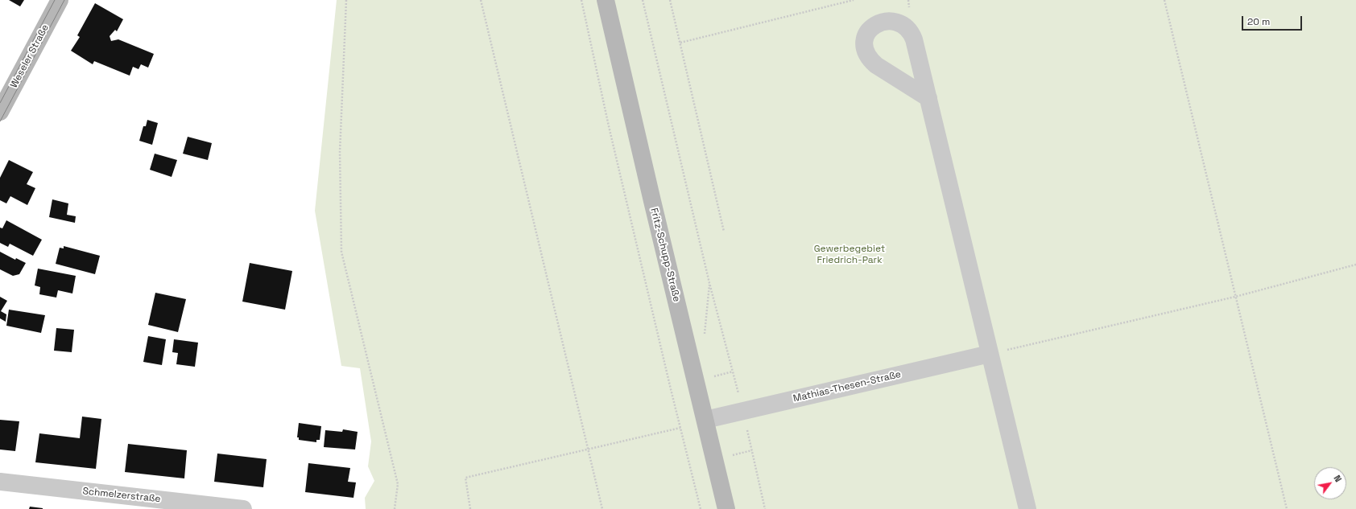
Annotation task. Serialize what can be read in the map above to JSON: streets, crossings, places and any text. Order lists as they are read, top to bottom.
{
  "streets": {
    "main road": ["Weseler Straße", "Fritz-Schupp-Straße"],
    "street": ["Mathias-Thesen-Straße", "Schmelzerstraße"]
  },
  "crossings": [
    ["Fritz-Schupp-Straße", "Mathias-Thesen-Straße"]
  ],
  "parks": ["Gewerbegebiet Friedrich-Park"],
  "scale_bar": "20 m",
  "north": "top right"
}
